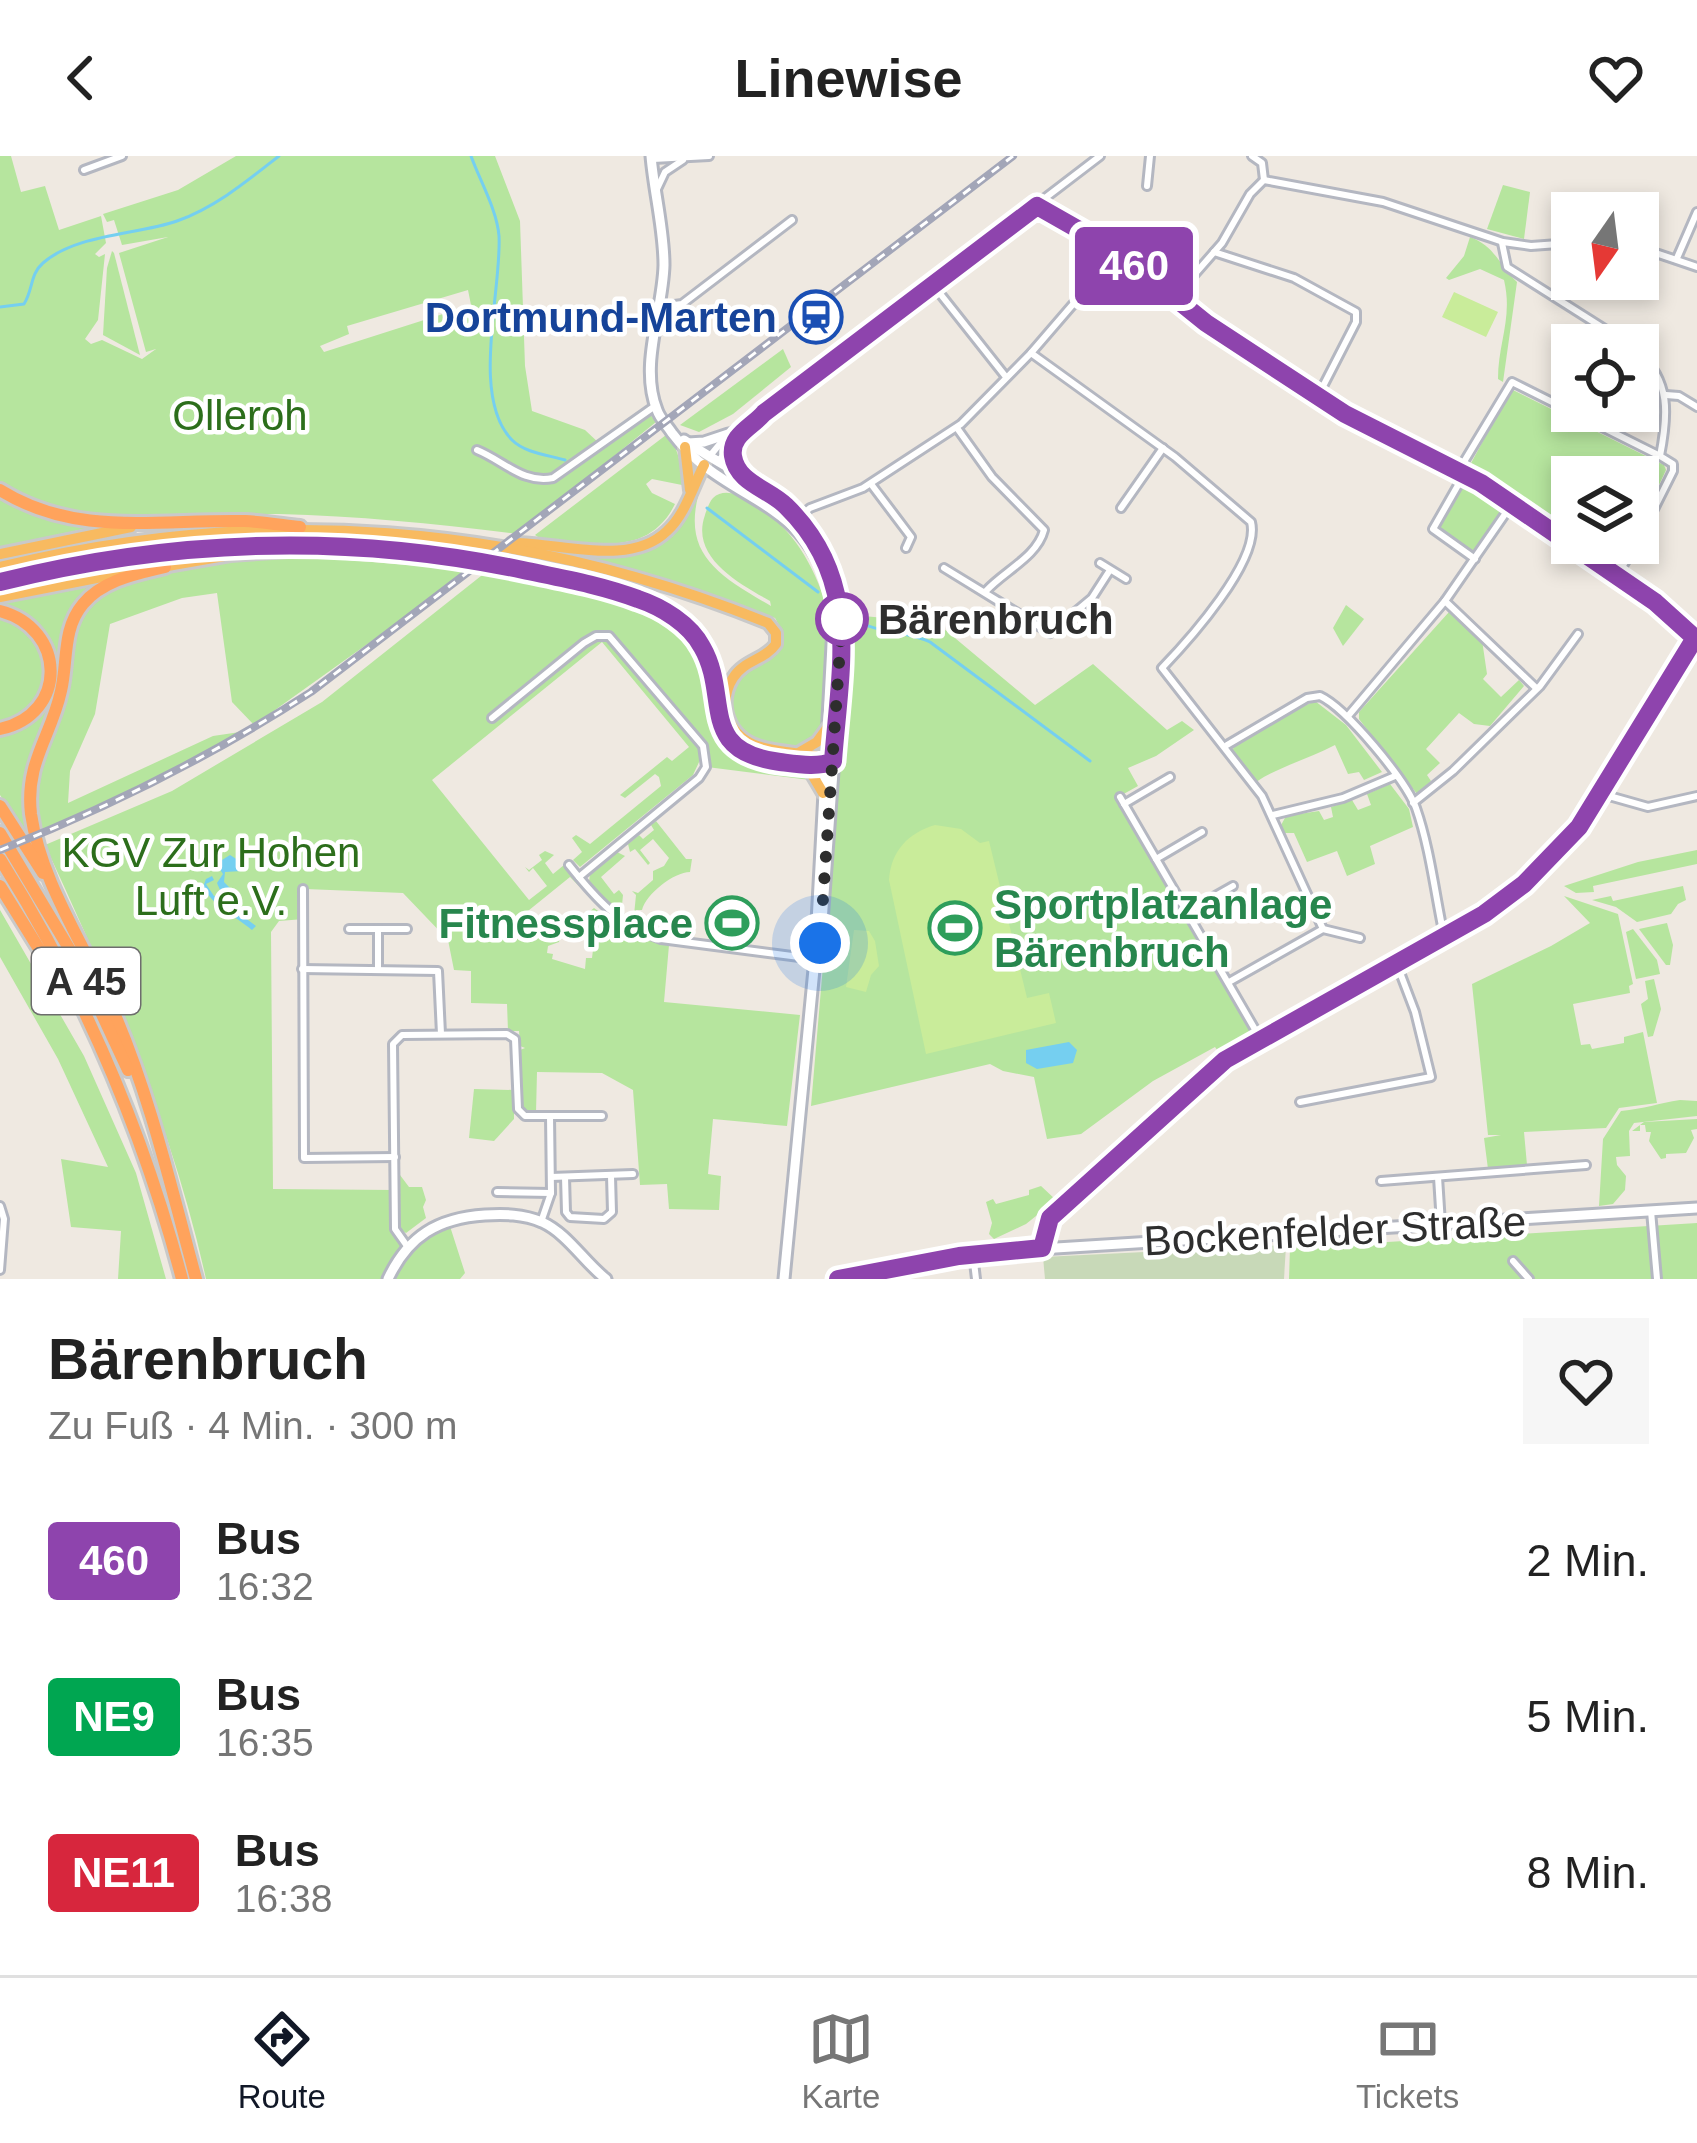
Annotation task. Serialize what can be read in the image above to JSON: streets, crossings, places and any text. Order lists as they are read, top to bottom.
{
  "streets": {
    "highway": ["A 45"],
    "main road": ["Bockenfelder Straße"]
  },
  "parks": ["Olleroh", "KGV Zur Hohen Luft e.V."],
  "places": {
    "station": ["Dortmund-Marten"],
    "other": ["Bärenbruch"],
    "sports": ["Fitnessplace", "Sportplatzanlage Bärenbruch"]
  },
  "lines": ["bus line 460"],
  "north": "bottom",
  "page": {
    "header": "Linewise",
    "on_map": "460",
    "heading": ["Bärenbruch", "Zu Fuß · 4 Min. · 300 m"],
    "list": [
      {
        "mark": "460",
        "name": "Bus",
        "note": "16:32",
        "value": "2 Min."
      },
      {
        "mark": "NE9",
        "name": "Bus",
        "note": "16:35",
        "value": "5 Min."
      },
      {
        "mark": "NE11",
        "name": "Bus",
        "note": "16:38",
        "value": "8 Min."
      }
    ],
    "tabs": ["Route", "Karte", "Tickets"]
  }
}
